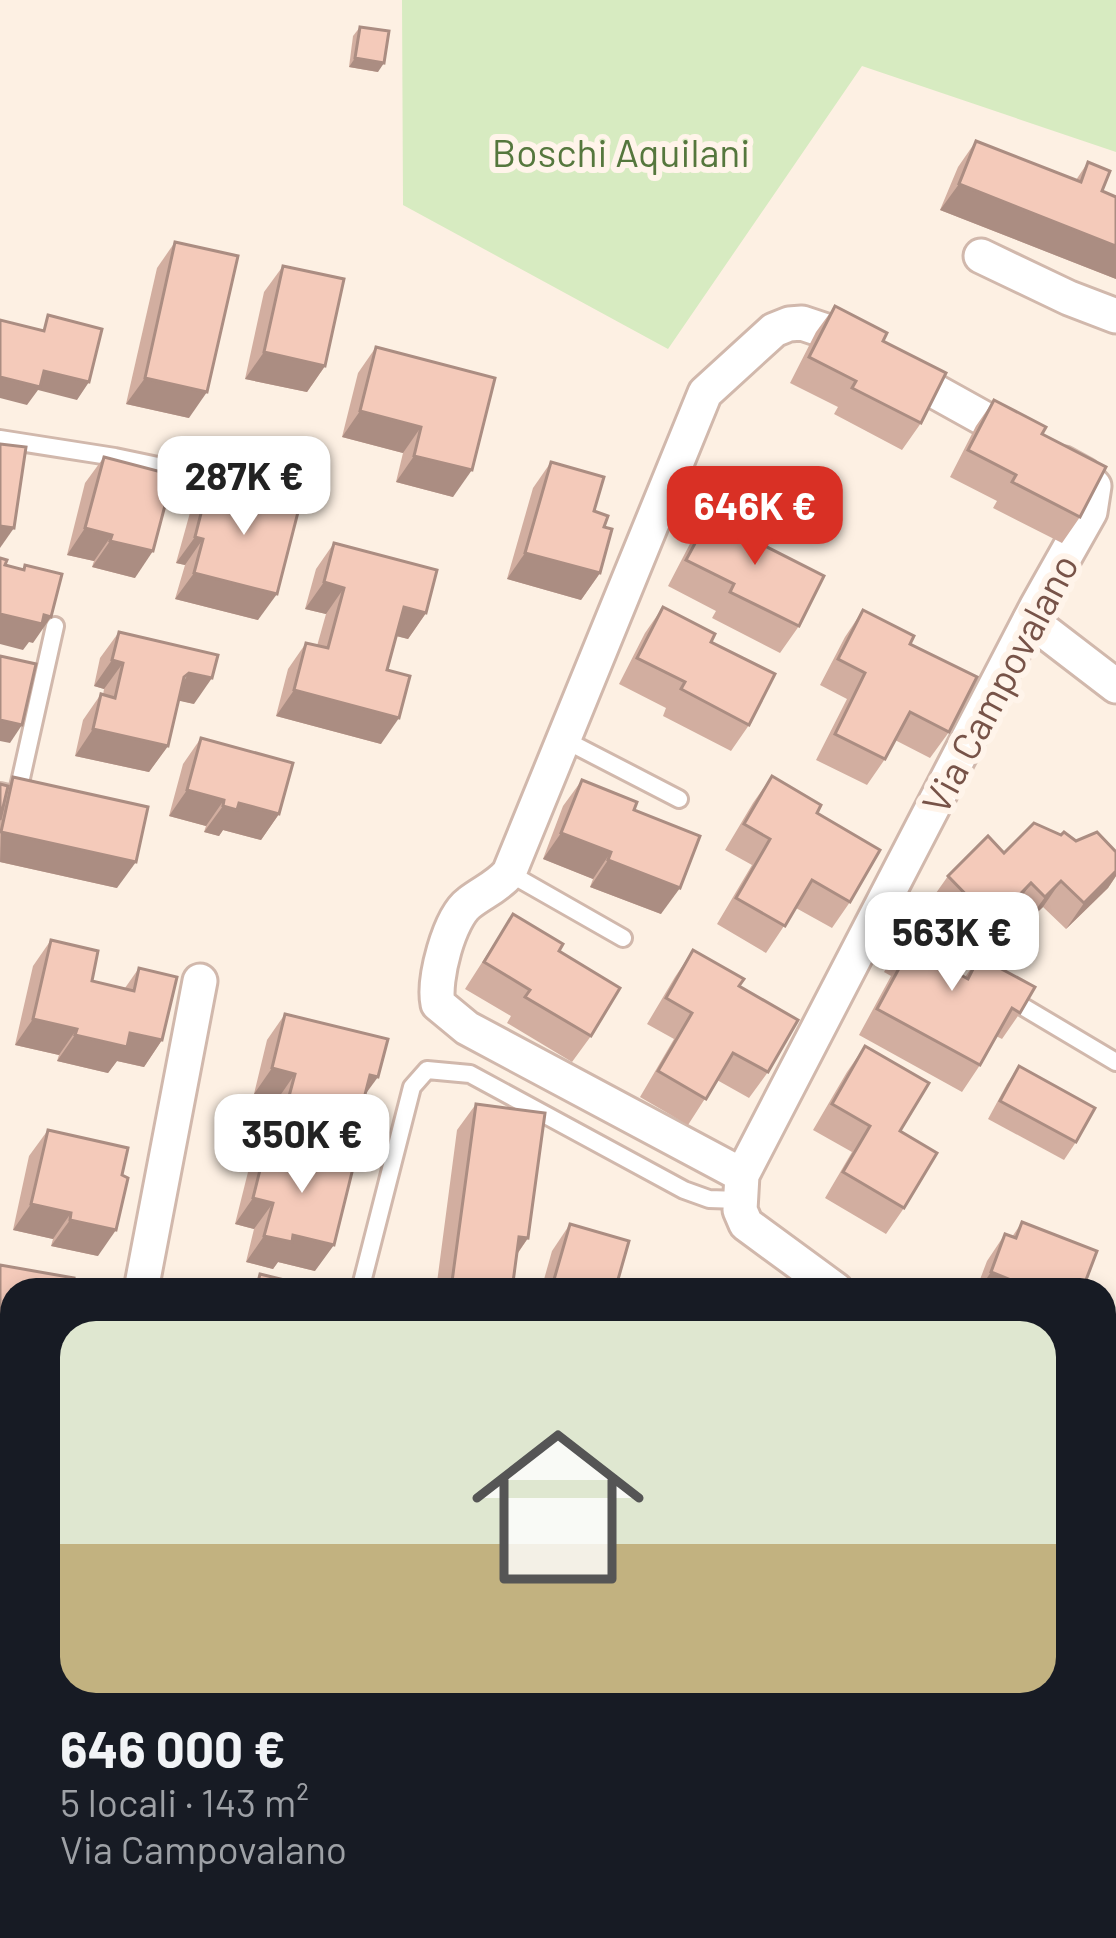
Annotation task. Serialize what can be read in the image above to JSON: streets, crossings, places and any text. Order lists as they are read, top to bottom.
{
  "streets": {
    "street": ["Via Campovalano"]
  },
  "parks": ["Boschi Aquilani"],
  "page": {
    "price": [
      "287K €",
      "646K €",
      "563K €",
      "350K €"
    ],
    "list": [
      {
        "name": "646 000 €",
        "note": "5 locali · 143 m² · Via Campovalano"
      }
    ]
  }
}
